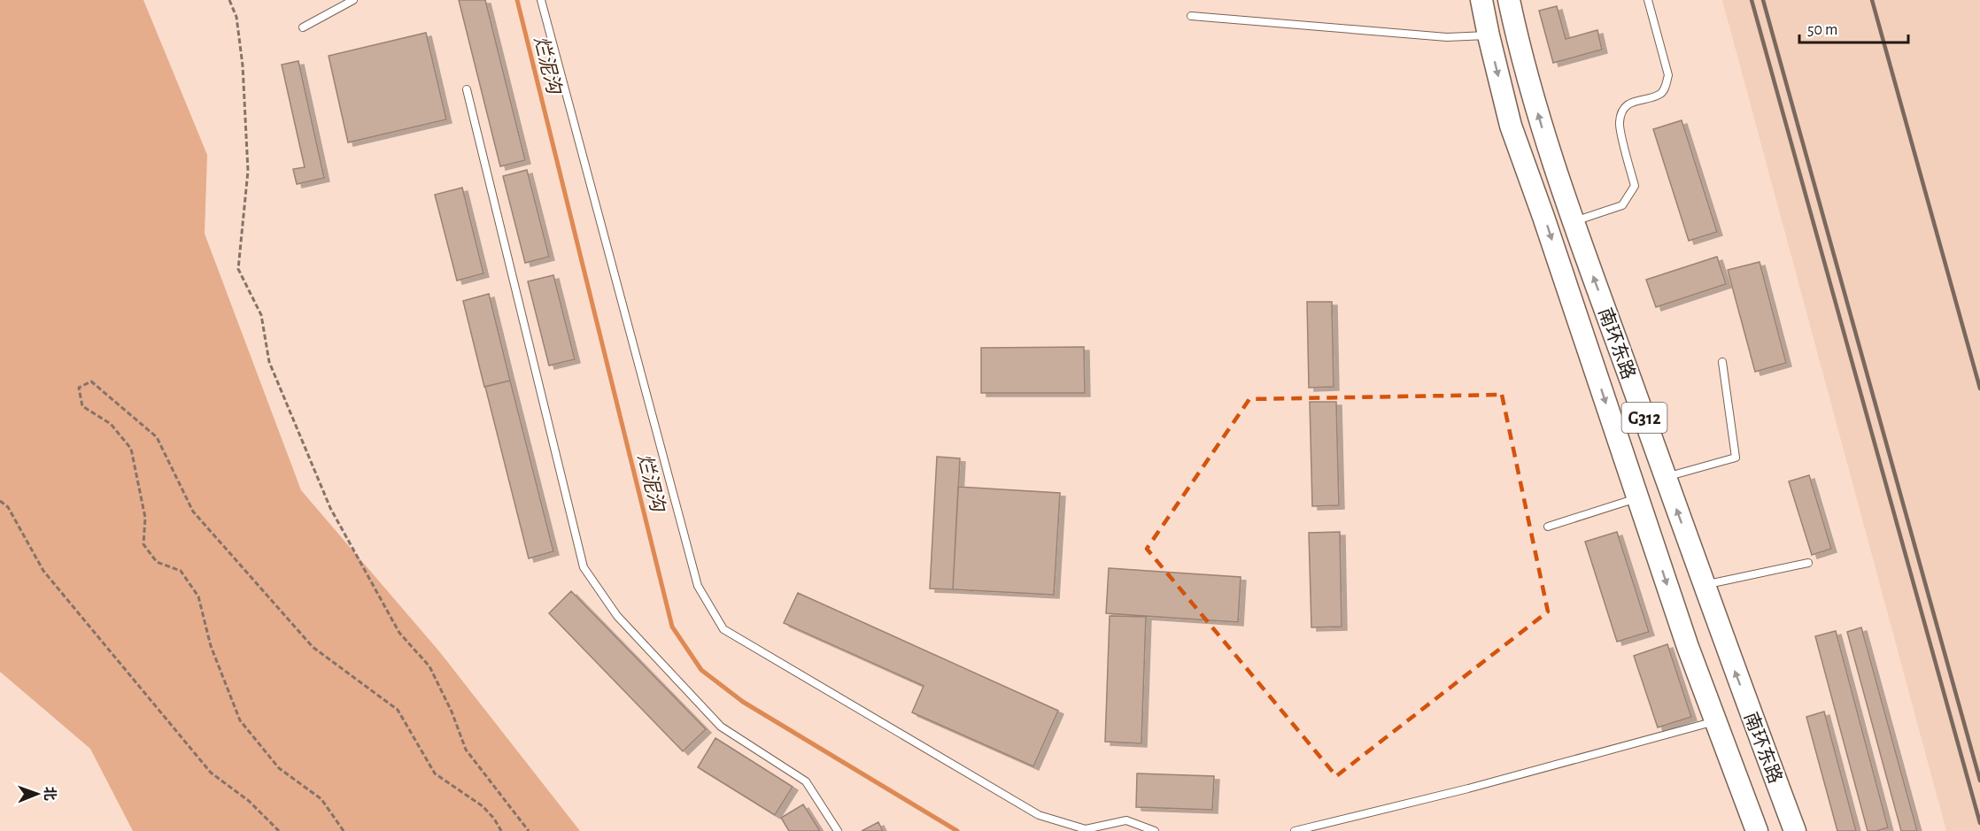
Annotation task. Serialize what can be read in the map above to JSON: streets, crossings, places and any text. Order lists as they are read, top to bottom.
{
  "streets": {
    "highway": ["南环东路", "G312"]
  },
  "water": ["烂泥沟"],
  "scale_bar": "50 m",
  "north": "right"
}
